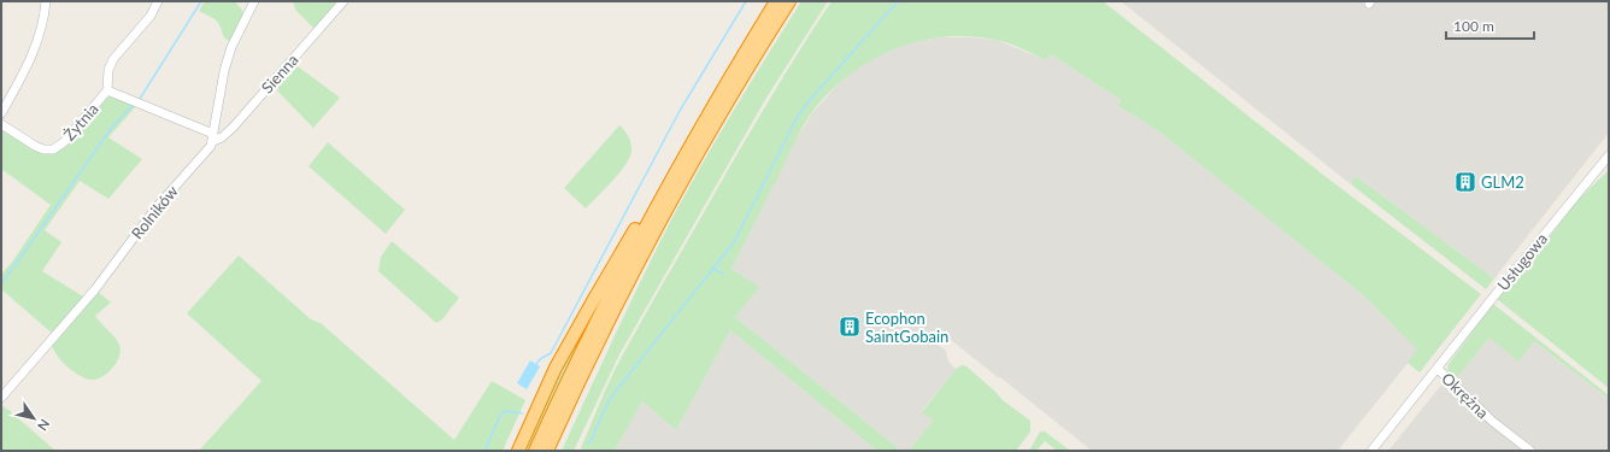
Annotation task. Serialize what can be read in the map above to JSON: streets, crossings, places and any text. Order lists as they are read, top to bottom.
{
  "streets": {
    "street": [
      "Sienna",
      "Żytnia",
      "Rolników",
      "Usługowa",
      "Okrężna"
    ]
  },
  "crossings": [
    ["Sienna", "Żytnia"],
    ["Sienna", "Rolników"],
    ["Żytnia", "Rolników"],
    ["Usługowa", "Okrężna"]
  ],
  "places": {
    "building": ["GLM2", "Ecophon SaintGobain"]
  },
  "scale_bar": "100 m",
  "north": "bottom right"
}
